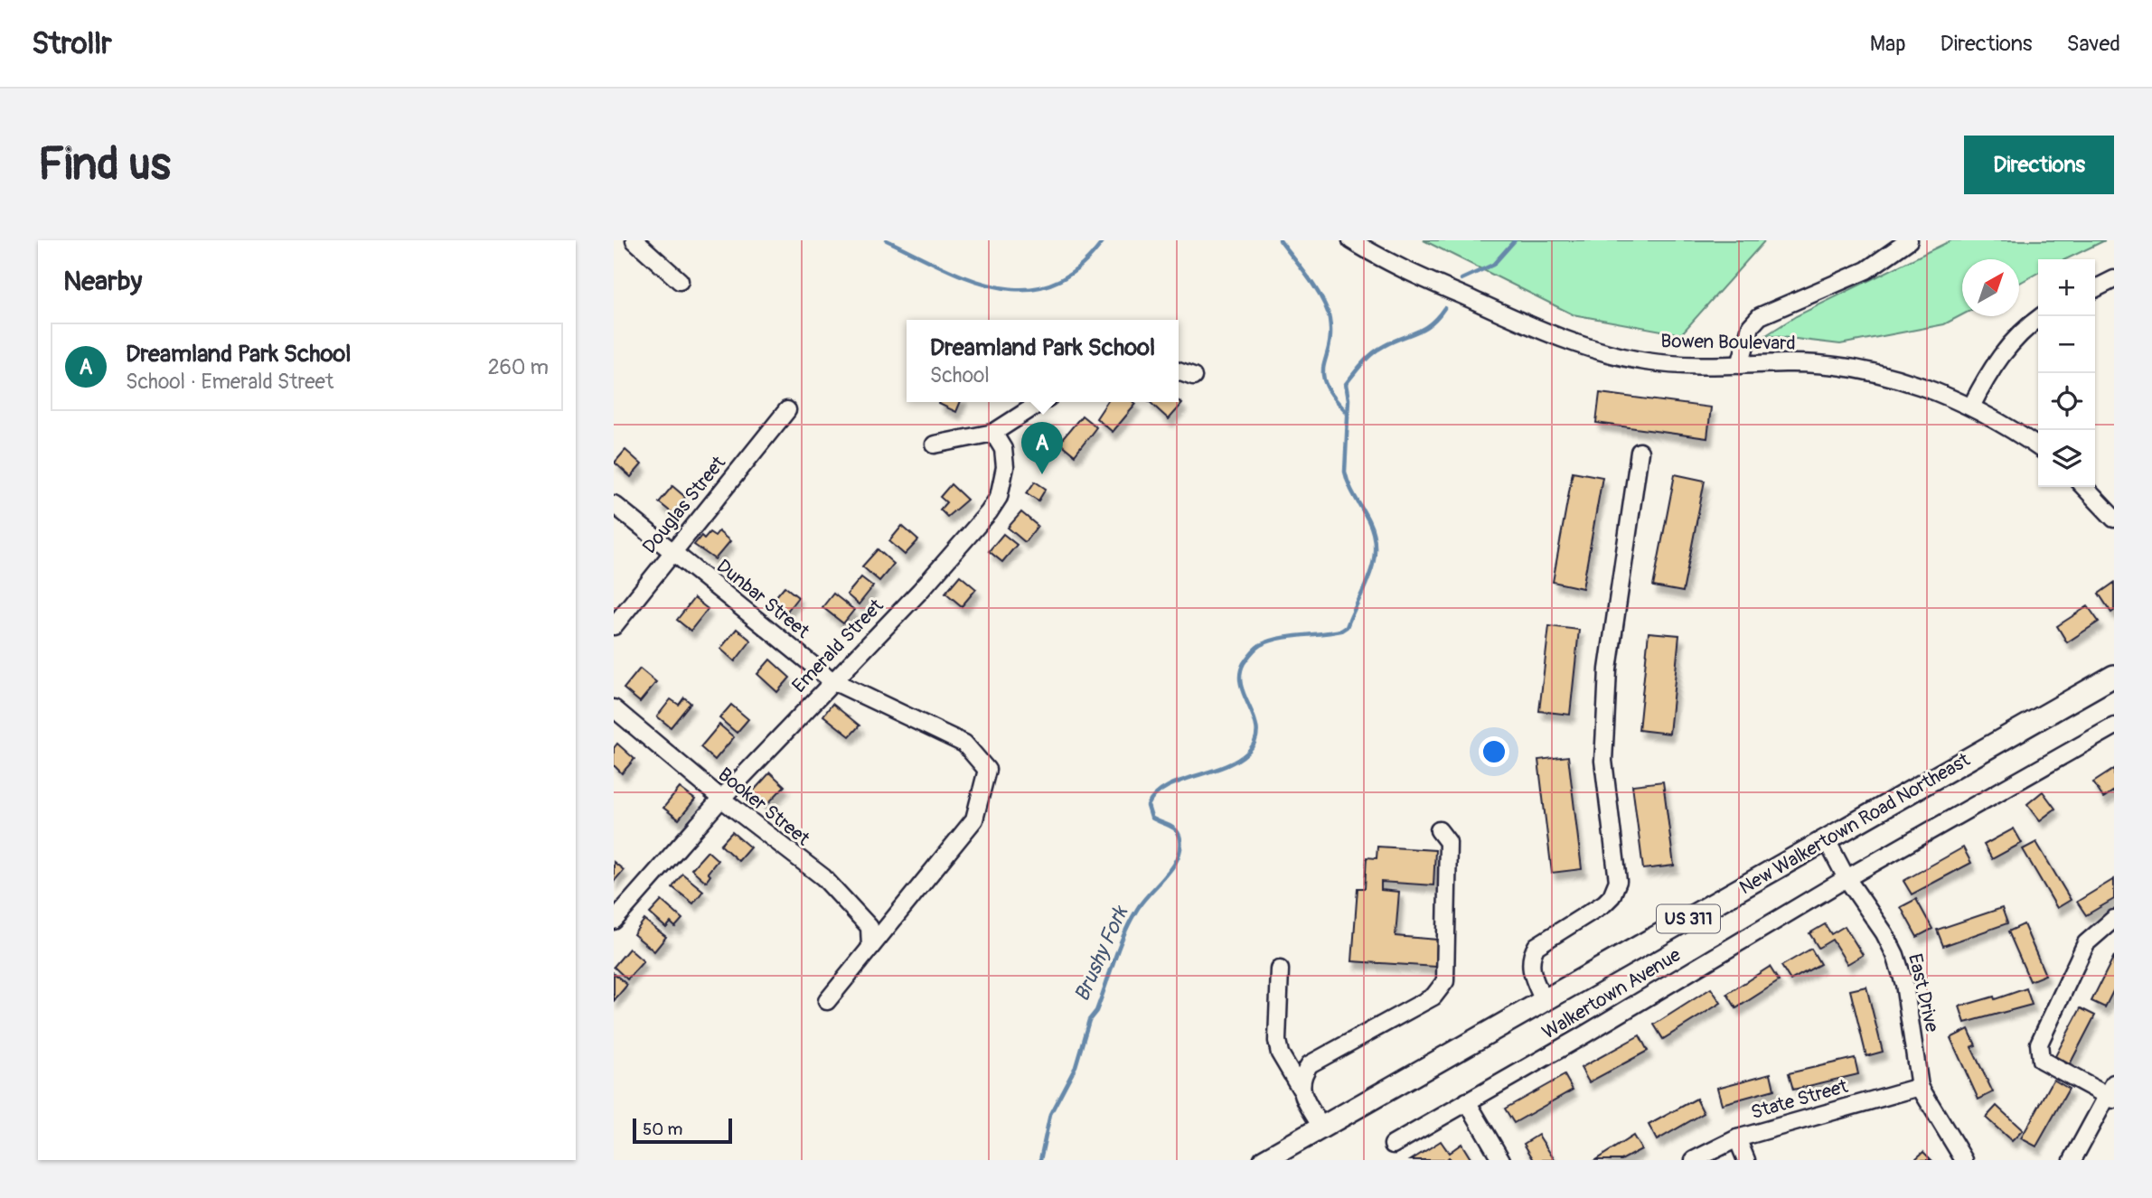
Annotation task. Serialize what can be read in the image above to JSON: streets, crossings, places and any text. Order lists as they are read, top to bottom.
{
  "streets": {
    "main road": ["New Walkertown Road Northeast", "US 311"],
    "street": [
      "Bowen Boulevard",
      "Douglas Street",
      "Dunbar Street",
      "Emerald Street",
      "Booker Street",
      "East Drive",
      "Walkertown Avenue",
      "State Street"
    ]
  },
  "crossings": [
    ["Douglas Street", "Dunbar Street"],
    ["Dunbar Street", "Emerald Street"],
    ["Dunbar Street", "Booker Street"],
    ["Emerald Street", "Booker Street"],
    ["New Walkertown Road Northeast", "East Drive"],
    ["East Drive", "Walkertown Avenue"],
    ["East Drive", "State Street"]
  ],
  "water": ["Brushy Fork"],
  "scale_bar": "50 m",
  "north": "top right",
  "page": {
    "header": "Strollr",
    "nav": ["Map", "Directions", "Saved"],
    "buttons": "Directions",
    "title": "Find us",
    "heading": "Nearby",
    "map_buttons": ["+", "−"],
    "popup": ["Dreamland Park School", "School"],
    "list": [
      {
        "mark": "A",
        "name": "Dreamland Park School",
        "note": "School · Emerald Street",
        "value": "260 m"
      }
    ],
    "pins": "A",
    "scale": "50 m"
  }
}
